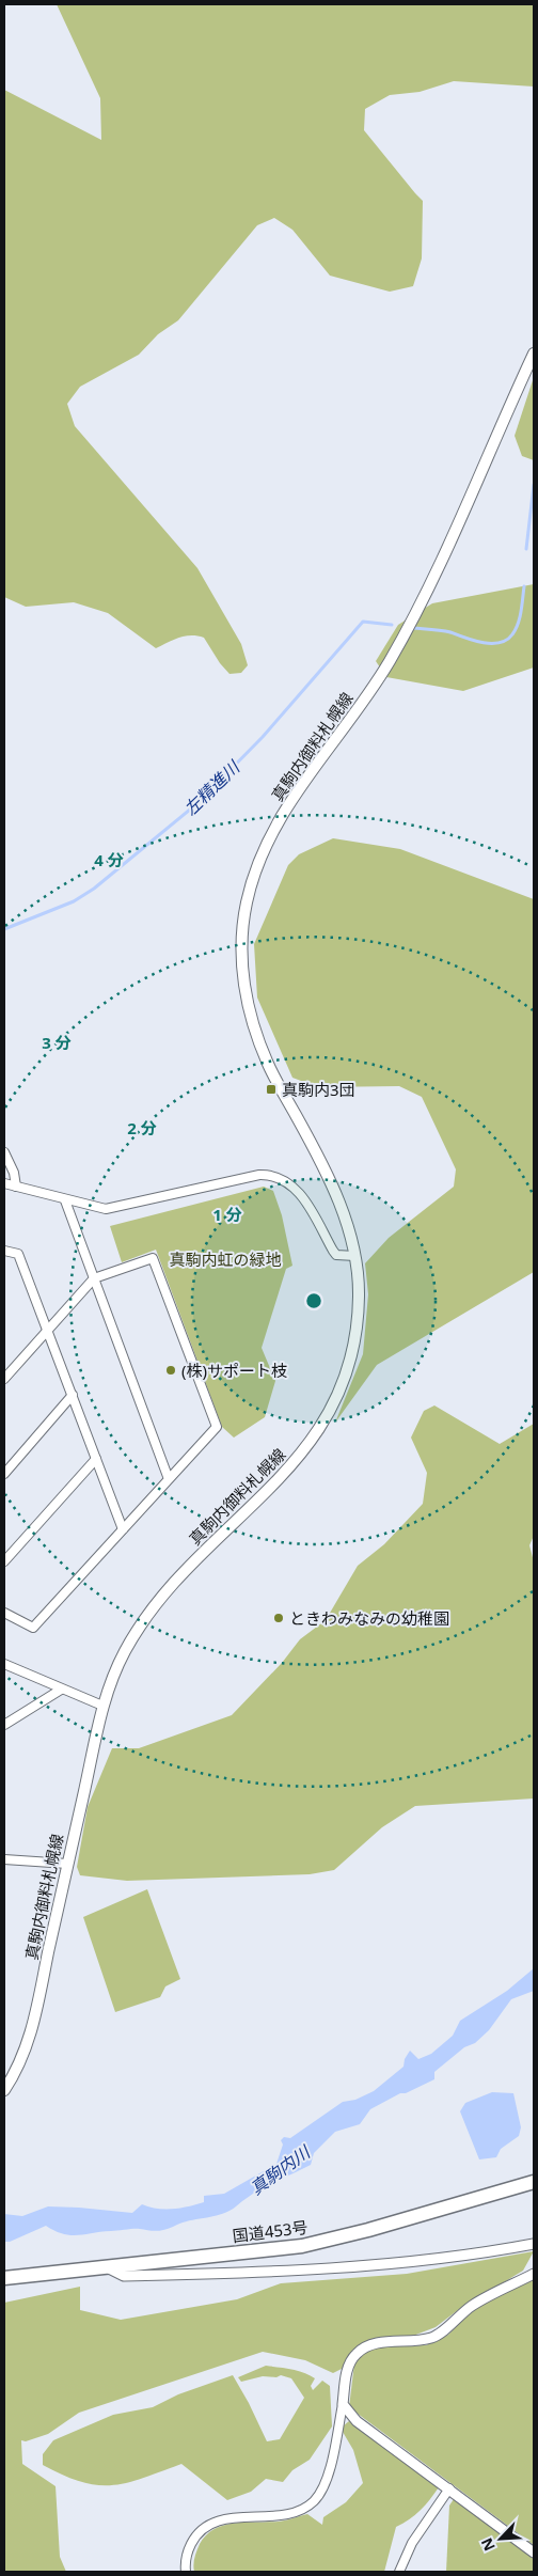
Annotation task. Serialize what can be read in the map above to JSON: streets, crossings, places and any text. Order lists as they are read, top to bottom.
{
  "streets": {
    "highway": ["国道453号"],
    "main road": ["真駒内御料札幌線"]
  },
  "water": ["左精進川", "真駒内川"],
  "parks": ["真駒内虹の緑地"],
  "places": {
    "transit": ["真駒内3団"],
    "other": ["(株)サポート枝", "ときわみなみの幼稚園"]
  },
  "north": "bottom left",
  "rings": [
    "4 分",
    "3 分",
    "2 分",
    "1 分"
  ]
}
